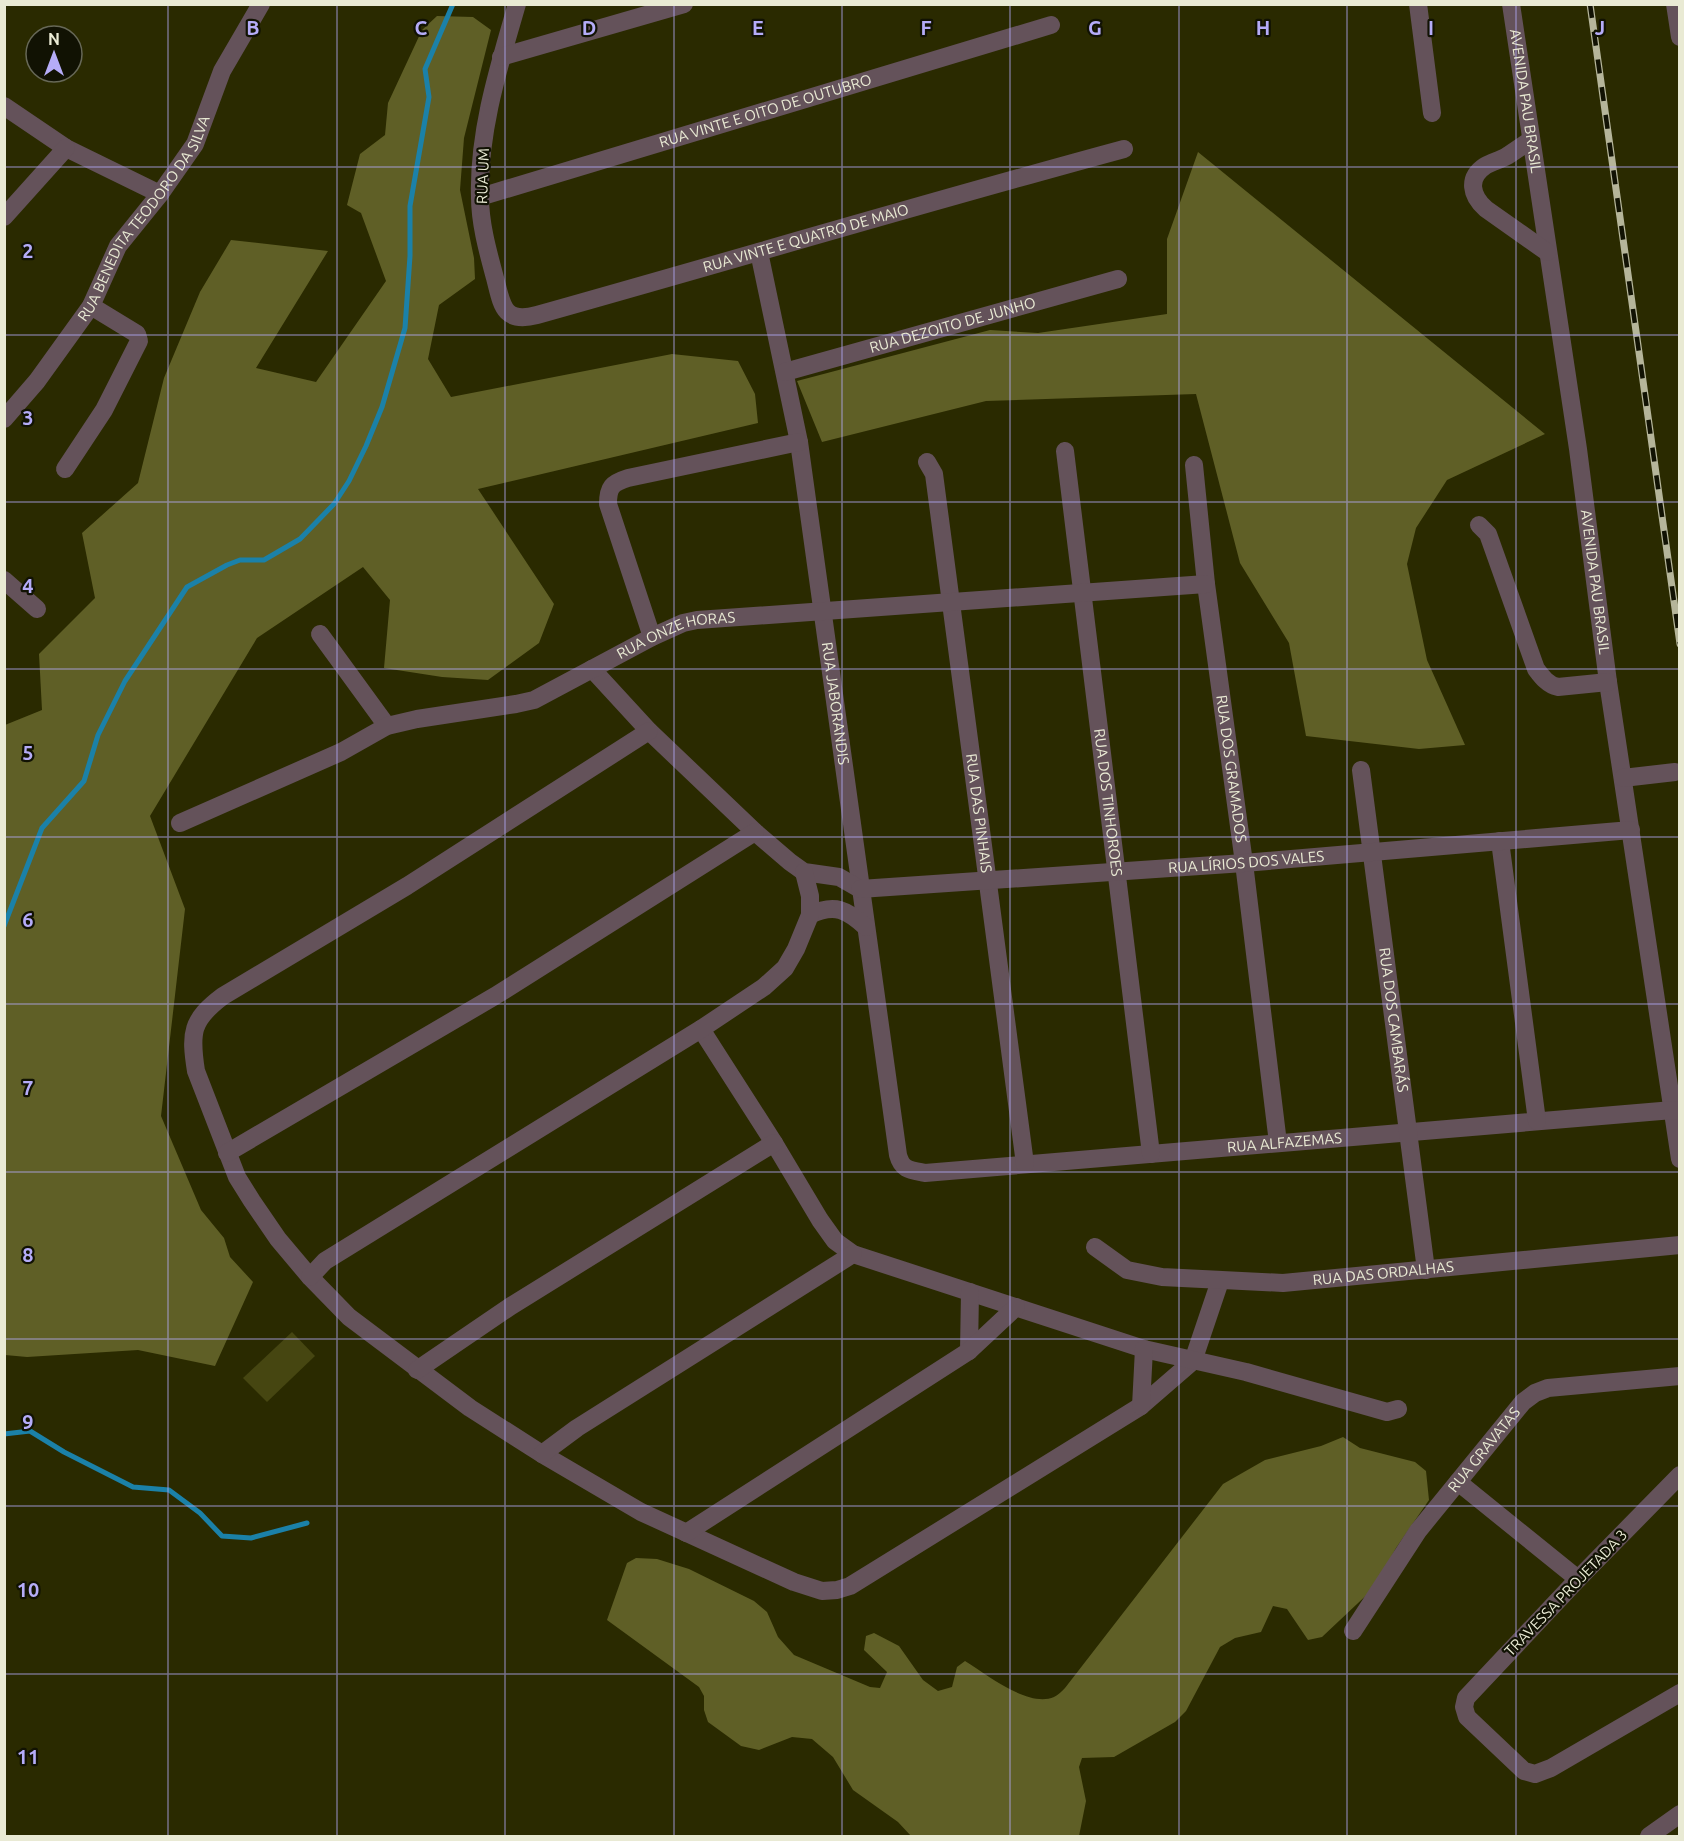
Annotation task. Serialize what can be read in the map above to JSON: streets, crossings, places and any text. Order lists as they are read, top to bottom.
{
  "streets": {
    "street": [
      "AVENIDA PAU BRASIL",
      "RUA VINTE E OITO DE OUTUBRO",
      "RUA UM",
      "RUA BENEDITA TEODORO DA SILVA",
      "RUA VINTE E QUATRO DE MAIO",
      "RUA DEZOITO DE JUNHO",
      "RUA ONZE HORAS",
      "RUA JABORANDIS",
      "RUA DOS GRAMADOS",
      "RUA DOS TINHOROES",
      "RUA DAS PINHAIS",
      "RUA LÍRIOS DOS VALES",
      "RUA DOS CAMBARÁS",
      "RUA ALFAZEMAS",
      "RUA DAS ORDALHAS",
      "RUA GRAVATAS",
      "TRAVESSA PROJETADA 3"
    ]
  },
  "crossings": [
    ["AVENIDA PAU BRASIL", "RUA LÍRIOS DOS VALES"],
    ["AVENIDA PAU BRASIL", "RUA ALFAZEMAS"],
    ["RUA VINTE E OITO DE OUTUBRO", "RUA UM"],
    ["RUA UM", "RUA VINTE E QUATRO DE MAIO"],
    ["RUA VINTE E QUATRO DE MAIO", "RUA JABORANDIS"],
    ["RUA DEZOITO DE JUNHO", "RUA JABORANDIS"],
    ["RUA ONZE HORAS", "RUA JABORANDIS"],
    ["RUA ONZE HORAS", "RUA DOS GRAMADOS"],
    ["RUA ONZE HORAS", "RUA DOS TINHOROES"],
    ["RUA ONZE HORAS", "RUA DAS PINHAIS"],
    ["RUA JABORANDIS", "RUA LÍRIOS DOS VALES"],
    ["RUA JABORANDIS", "RUA ALFAZEMAS"],
    ["RUA DOS GRAMADOS", "RUA LÍRIOS DOS VALES"],
    ["RUA DOS GRAMADOS", "RUA ALFAZEMAS"],
    ["RUA DOS TINHOROES", "RUA LÍRIOS DOS VALES"],
    ["RUA DOS TINHOROES", "RUA ALFAZEMAS"],
    ["RUA DAS PINHAIS", "RUA LÍRIOS DOS VALES"],
    ["RUA DAS PINHAIS", "RUA ALFAZEMAS"],
    ["RUA LÍRIOS DOS VALES", "RUA DOS CAMBARÁS"],
    ["RUA DOS CAMBARÁS", "RUA ALFAZEMAS"],
    ["RUA DOS CAMBARÁS", "RUA DAS ORDALHAS"]
  ],
  "north": "top",
  "grid": {
    "columns": [
      "B",
      "C",
      "D",
      "E",
      "F",
      "G",
      "H",
      "I",
      "J"
    ],
    "rows": [
      "2",
      "3",
      "4",
      "5",
      "6",
      "7",
      "8",
      "9",
      "10",
      "11"
    ]
  }
}
